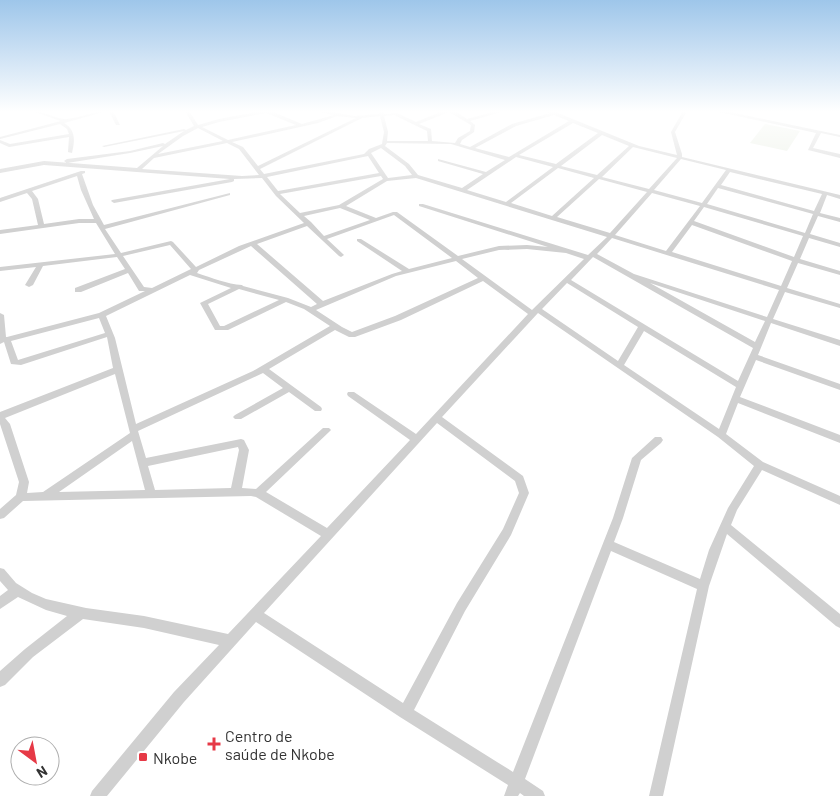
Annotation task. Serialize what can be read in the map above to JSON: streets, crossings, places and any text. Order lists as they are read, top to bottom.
{
  "places": {
    "health": ["Centro de saúde de Nkobe"],
    "transit": ["Nkobe"]
  },
  "north": "bottom right"
}
